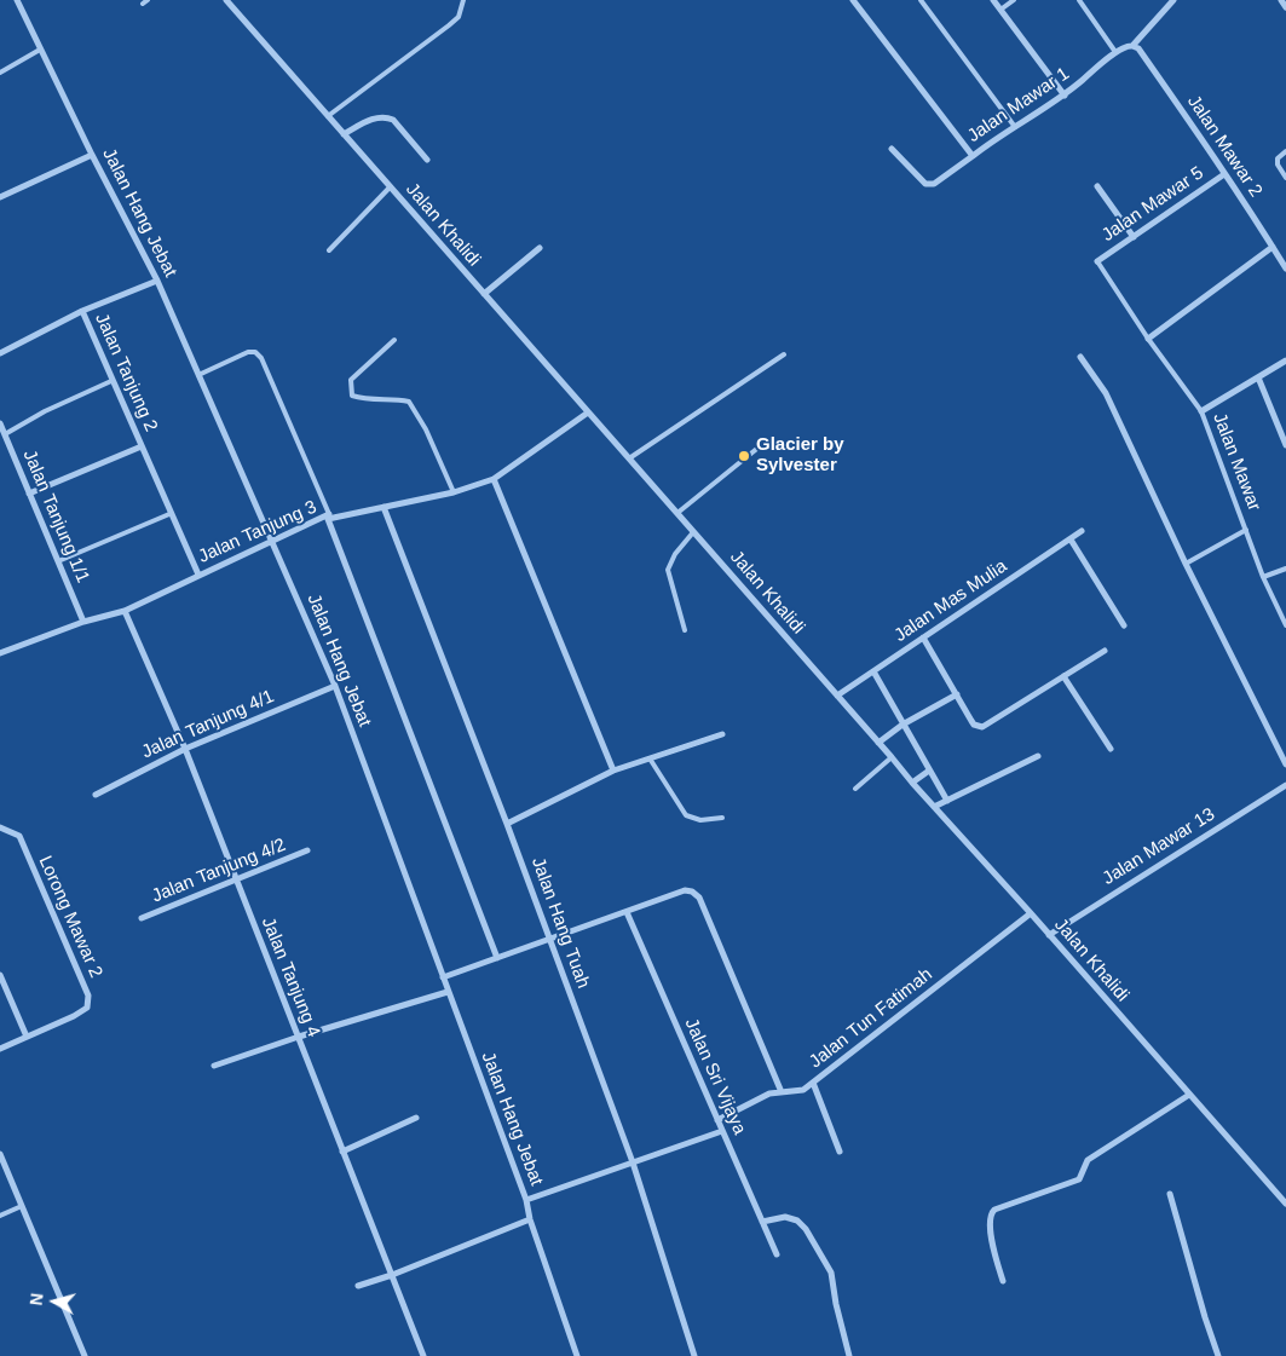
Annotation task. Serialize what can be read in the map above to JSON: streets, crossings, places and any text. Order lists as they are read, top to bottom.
{
  "streets": {
    "street": [
      "Jalan Mawar 1",
      "Jalan Mawar 2",
      "Jalan Mawar 5",
      "Jalan Hang Jebat",
      "Jalan Khalidi",
      "Jalan Tanjung 2",
      "Jalan Tanjung 1/1",
      "Jalan Tanjung 3",
      "Jalan Mas Mulia",
      "Jalan Tanjung 4/1",
      "Jalan Mawar 13",
      "Jalan Tanjung 4/2",
      "Lorong Mawar 2",
      "Jalan Hang Tuah",
      "Jalan Tanjung 4",
      "Jalan Tun Fatimah",
      "Jalan Sri Vijaya"
    ],
    "lane": ["Jalan Mawar"]
  },
  "crossings": [
    ["Jalan Mawar 1", "Jalan Mawar 2"],
    ["Jalan Mawar 2", "Jalan Mawar 5"],
    ["Jalan Mawar 5", "Jalan Mawar"],
    ["Jalan Hang Jebat", "Jalan Tanjung 3"],
    ["Jalan Hang Jebat", "Jalan Tanjung 4/1"],
    ["Jalan Khalidi", "Jalan Tanjung 3"],
    ["Jalan Khalidi", "Jalan Mas Mulia"],
    ["Jalan Khalidi", "Jalan Mawar 13"],
    ["Jalan Khalidi", "Jalan Tun Fatimah"],
    ["Jalan Tanjung 2", "Jalan Tanjung 1/1"],
    ["Jalan Tanjung 2", "Jalan Tanjung 3"],
    ["Jalan Tanjung 1/1", "Jalan Tanjung 3"],
    ["Jalan Tanjung 3", "Jalan Hang Tuah"],
    ["Jalan Tanjung 3", "Jalan Tanjung 4"],
    ["Jalan Tanjung 4/1", "Jalan Tanjung 4"],
    ["Jalan Tanjung 4/2", "Jalan Tanjung 4"],
    ["Jalan Tun Fatimah", "Jalan Sri Vijaya"]
  ],
  "places": ["Glacier by Sylvester"],
  "north": "left"
}
